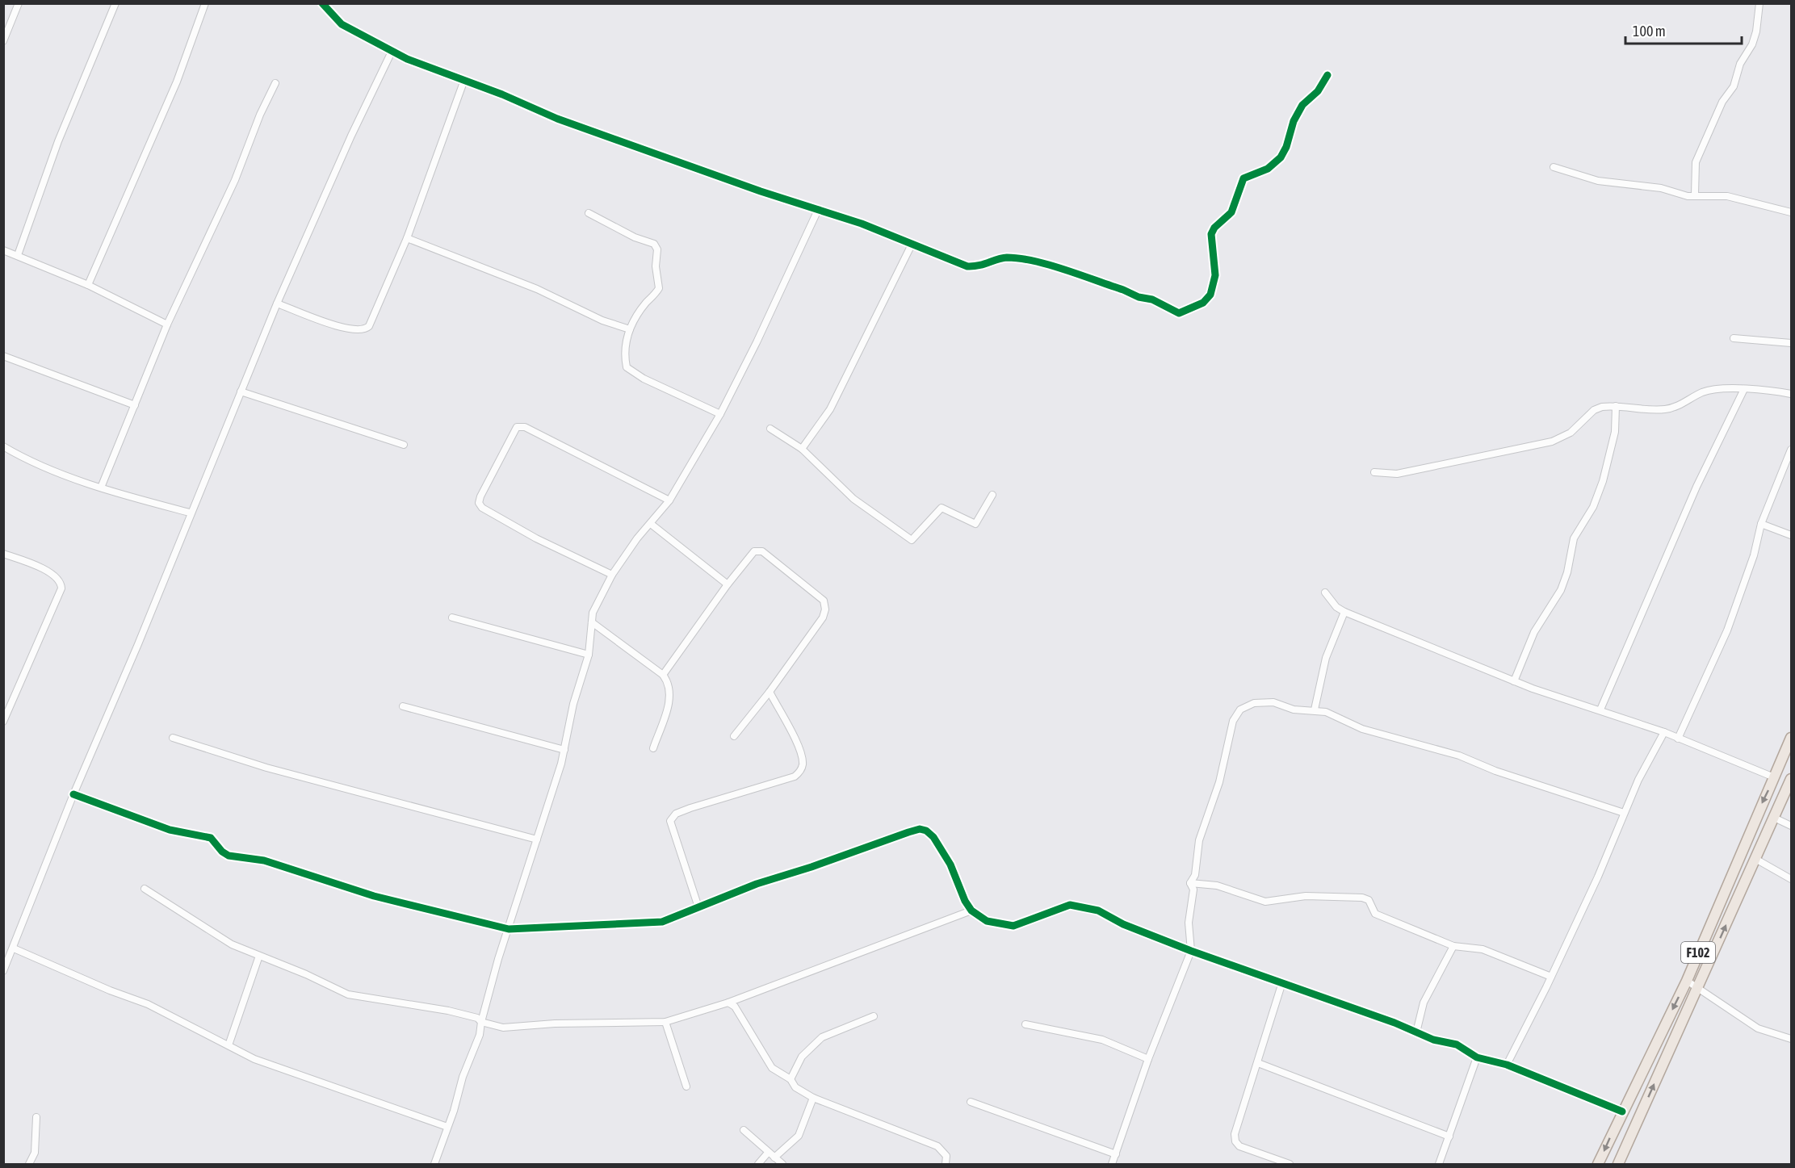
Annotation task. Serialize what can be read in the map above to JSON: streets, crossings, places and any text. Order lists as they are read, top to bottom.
{
  "streets": {
    "main road": ["F102"]
  },
  "scale_bar": "100 m"
}
